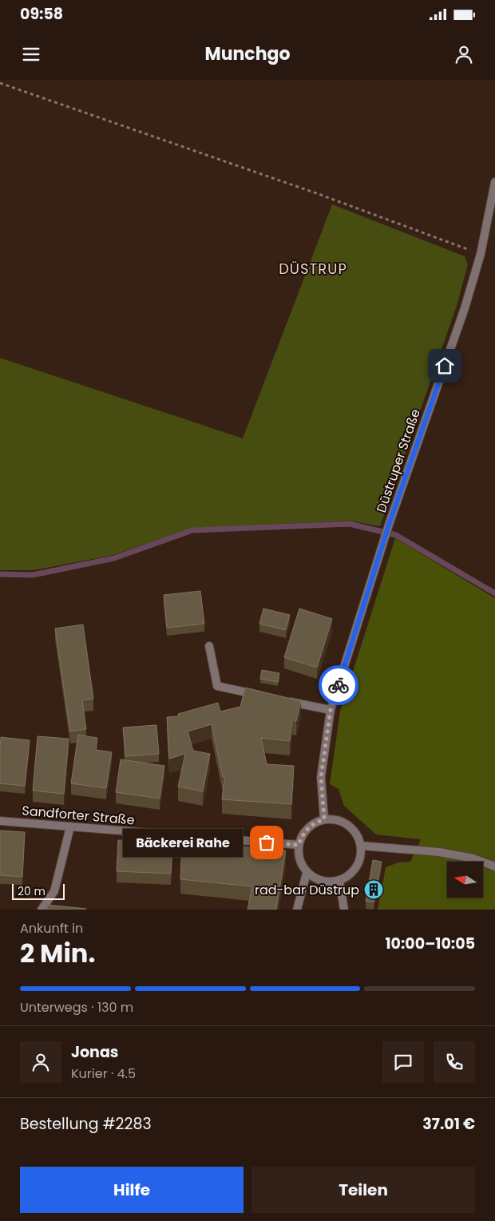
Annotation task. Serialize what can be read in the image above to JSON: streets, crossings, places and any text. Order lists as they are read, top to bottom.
{
  "streets": {
    "street": ["Düstruper Straße", "Sandforter Straße"]
  },
  "crossings": [
    ["Düstruper Straße", "Sandforter Straße"]
  ],
  "districts": ["DÜSTRUP"],
  "places": {
    "other": ["Bäckerei Rahe"],
    "building": ["rad-bar Düstrup"]
  },
  "scale_bar": "20 m",
  "north": "left",
  "page": {
    "status": "09:58",
    "header": "Munchgo",
    "bubble": "Bäckerei Rahe",
    "scale": "20 m",
    "heading": ["2 Min.", "Ankunft in", "10:00–10:05"],
    "panel": [
      "Jonas",
      "Kurier · 4.5",
      "Bestellung #2283",
      "37.01 €"
    ],
    "bar": "Unterwegs · 130 m",
    "buttons": ["Hilfe", "Teilen"]
  }
}
